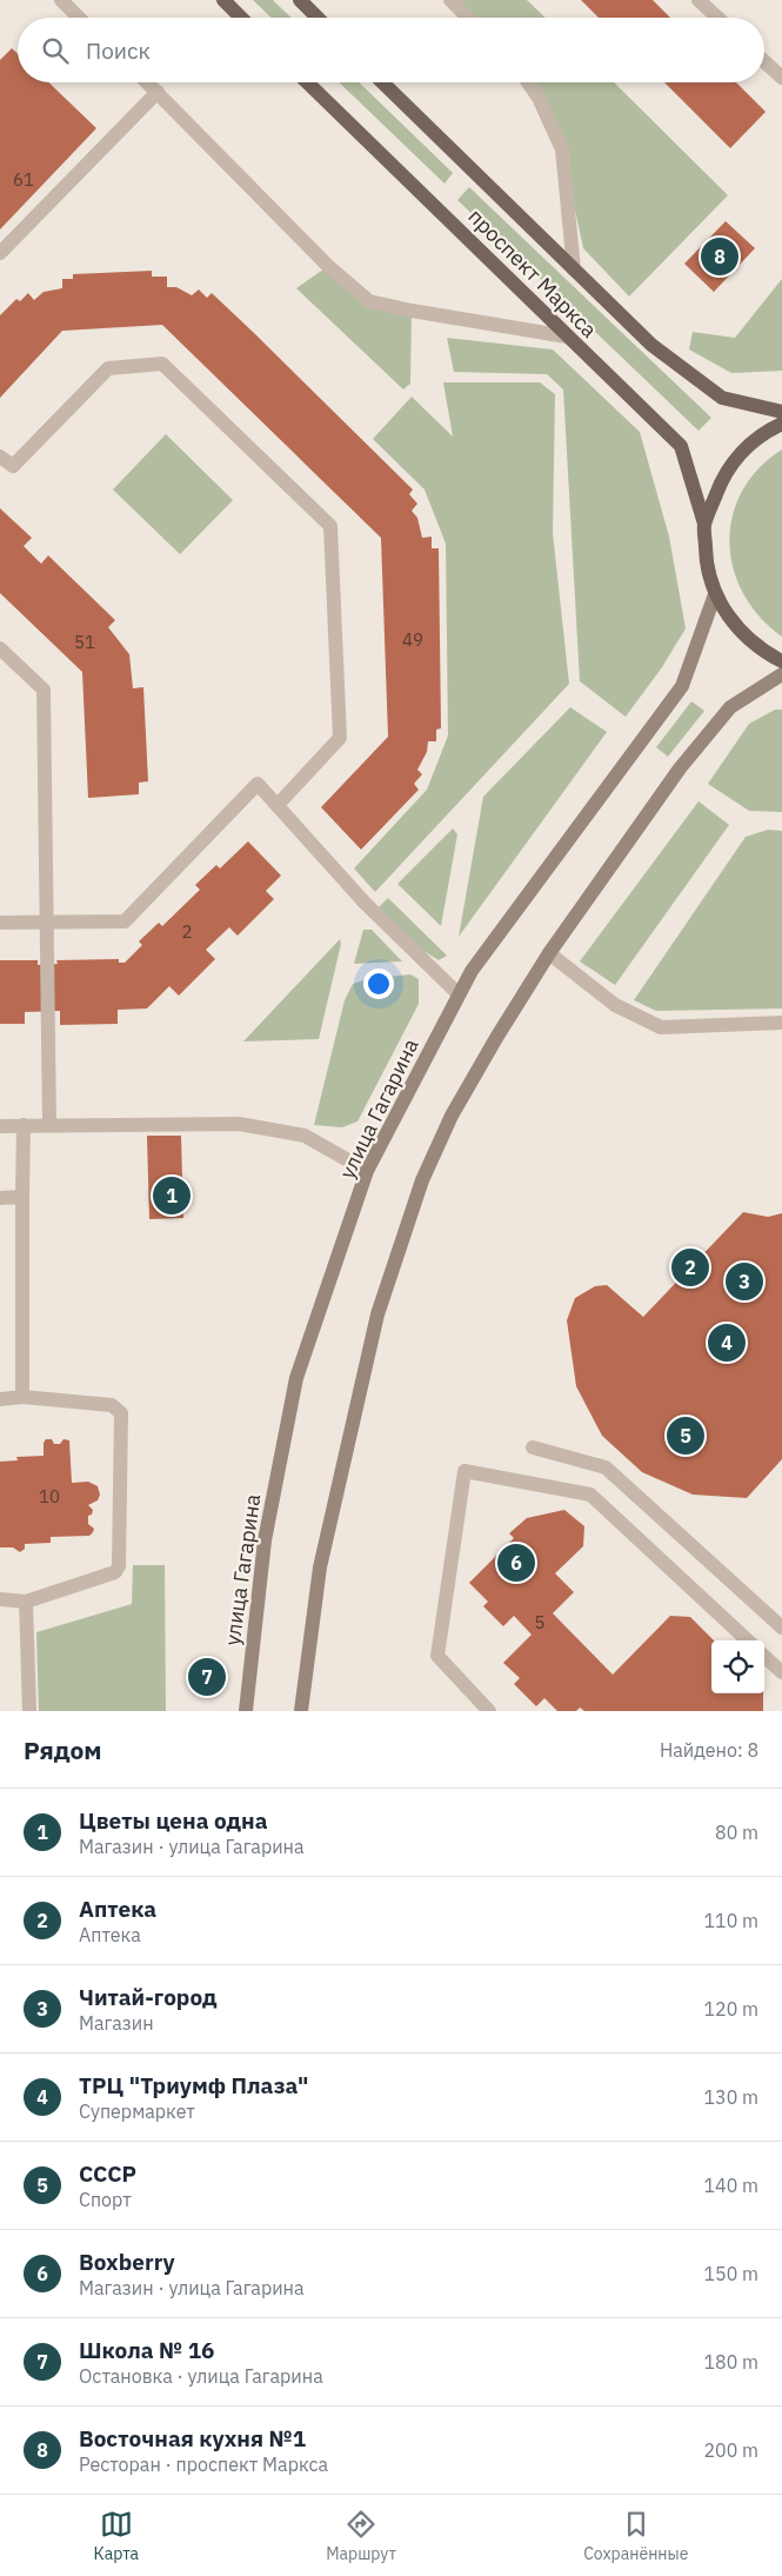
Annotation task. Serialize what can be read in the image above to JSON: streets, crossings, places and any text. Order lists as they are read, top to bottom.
{
  "streets": {
    "main road": ["проспект Маркса", "улица Гагарина"]
  },
  "house_numbers": [
    "61",
    "49",
    "51",
    "2",
    "10",
    "5"
  ],
  "page": {
    "search": "Поиск",
    "pins": [
      "8",
      "1",
      "2",
      "3",
      "4",
      "5",
      "6",
      "7"
    ],
    "heading": ["Рядом", "Найдено: 8"],
    "list": [
      {
        "mark": "1",
        "name": "Цветы цена одна",
        "note": "Магазин · улица Гагарина",
        "value": "80 m"
      },
      {
        "mark": "2",
        "name": "Аптека",
        "note": "Аптека",
        "value": "110 m"
      },
      {
        "mark": "3",
        "name": "Читай-город",
        "note": "Магазин",
        "value": "120 m"
      },
      {
        "mark": "4",
        "name": "ТРЦ \"Триумф Плаза\"",
        "note": "Супермаркет",
        "value": "130 m"
      },
      {
        "mark": "5",
        "name": "СССР",
        "note": "Спорт",
        "value": "140 m"
      },
      {
        "mark": "6",
        "name": "Boxberry",
        "note": "Магазин · улица Гагарина",
        "value": "150 m"
      },
      {
        "mark": "7",
        "name": "Школа № 16",
        "note": "Остановка · улица Гагарина",
        "value": "180 m"
      },
      {
        "mark": "8",
        "name": "Восточная кухня №1",
        "note": "Ресторан · проспект Маркса",
        "value": "200 m"
      }
    ],
    "nav": ["Карта", "Маршрут", "Сохранённые"]
  }
}
